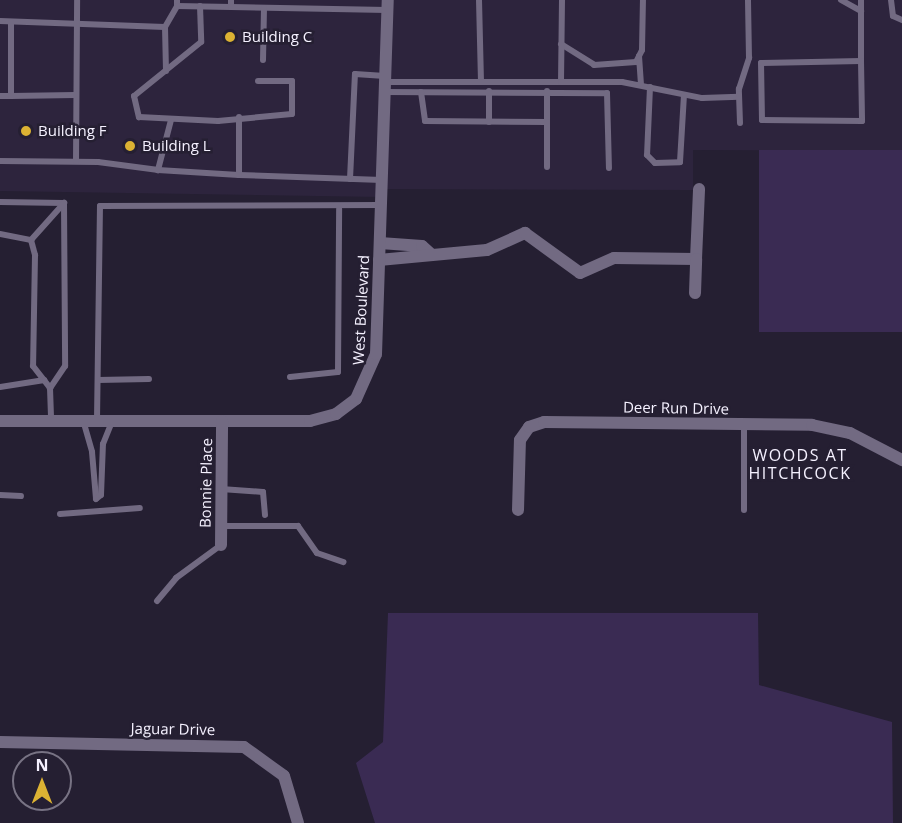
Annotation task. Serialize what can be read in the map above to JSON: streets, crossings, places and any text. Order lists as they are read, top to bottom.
{
  "streets": {
    "street": [
      "West Boulevard",
      "Deer Run Drive",
      "Bonnie Place",
      "Jaguar Drive"
    ]
  },
  "crossings": [
    ["West Boulevard", "Bonnie Place"]
  ],
  "districts": ["WOODS AT HITCHCOCK"],
  "places": ["Building C", "Building F", "Building L"],
  "north": "top"
}
